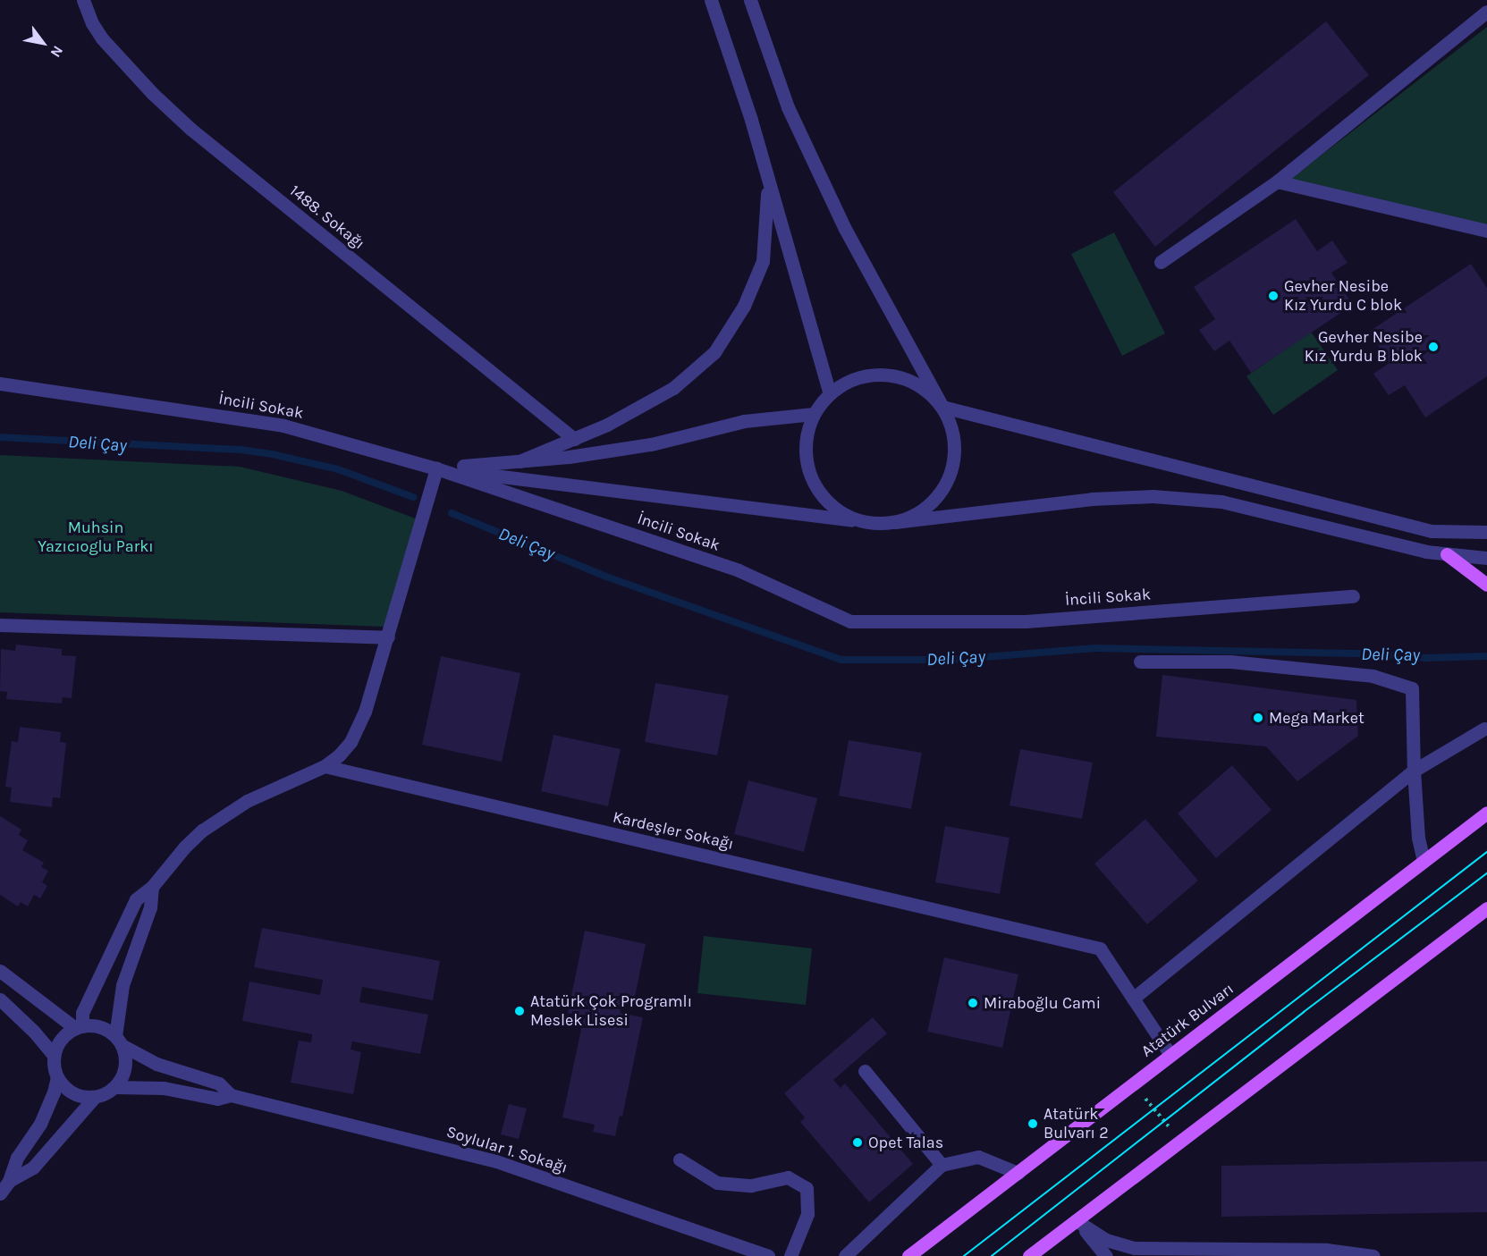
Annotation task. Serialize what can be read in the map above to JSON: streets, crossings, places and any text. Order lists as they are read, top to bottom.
{
  "streets": {
    "main road": ["Atatürk Bulvarı"],
    "street": [
      "1488. Sokağı",
      "İncili Sokak",
      "Kardeşler Sokağı",
      "Soylular 1. Sokağı"
    ]
  },
  "crossings": [
    ["Kardeşler Sokağı", "Atatürk Bulvarı"]
  ],
  "water": ["Deli Çay"],
  "parks": ["Muhsin Yazıcıoglu Parkı"],
  "places": [
    "Gevher Nesibe Kız Yurdu C blok",
    "Gevher Nesibe Kız Yurdu B blok",
    "Mega Market",
    "Miraboğlu Cami",
    "Atatürk Çok Programlı Meslek Lisesi",
    "Atatürk Bulvarı 2",
    "Opet Talas"
  ],
  "north": "bottom right"
}
